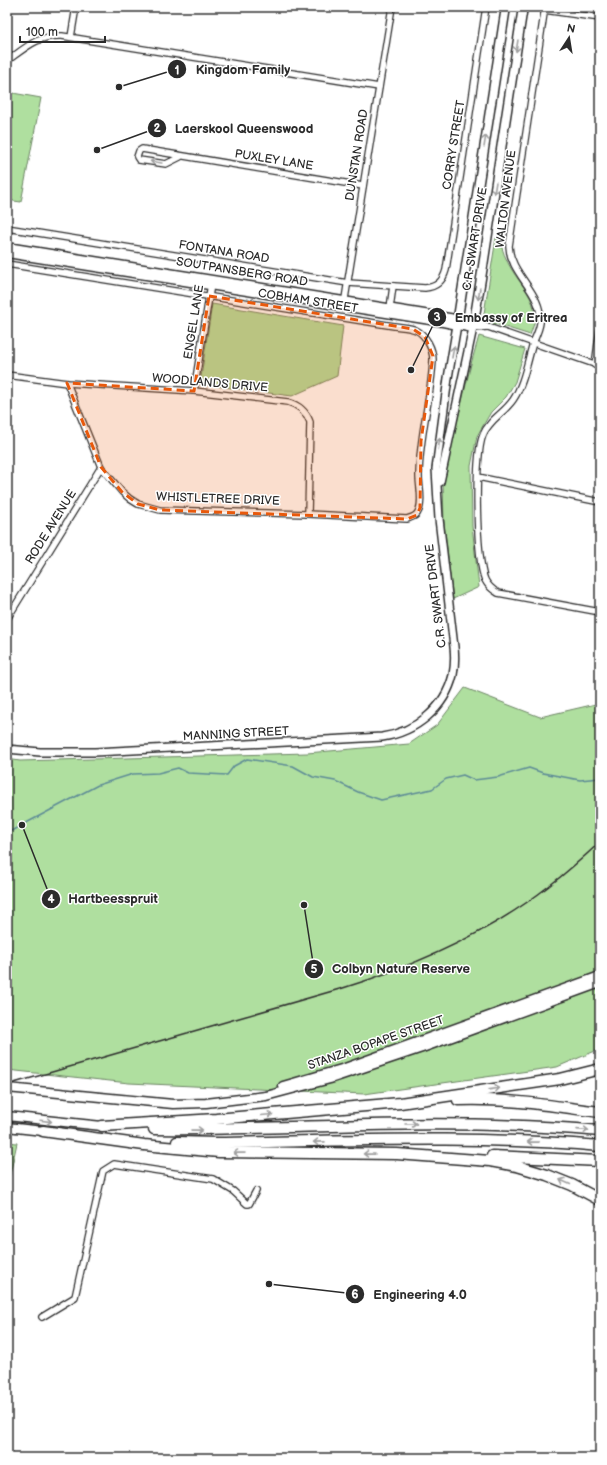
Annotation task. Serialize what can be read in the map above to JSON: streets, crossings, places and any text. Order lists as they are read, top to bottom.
{
  "streets": {
    "main road": ["C.R. SWART DRIVE", "SOUTPANSBERG ROAD", "STANZA BOPAPE STREET"],
    "street": [
      "CORRY STREET",
      "DUNSTAN ROAD",
      "PUXLEY LANE",
      "WALTON AVENUE",
      "FONTANA ROAD",
      "COBHAM STREET",
      "ENGEL LANE",
      "WOODLANDS DRIVE",
      "WHISTLETREE DRIVE",
      "RODE AVENUE",
      "MANNING STREET"
    ]
  },
  "crossings": [
    ["CORRY STREET", "FONTANA ROAD"],
    ["DUNSTAN ROAD", "PUXLEY LANE"],
    ["DUNSTAN ROAD", "FONTANA ROAD"],
    ["DUNSTAN ROAD", "SOUTPANSBERG ROAD"],
    ["C.R. SWART DRIVE", "SOUTPANSBERG ROAD"],
    ["C.R. SWART DRIVE", "MANNING STREET"],
    ["SOUTPANSBERG ROAD", "ENGEL LANE"],
    ["COBHAM STREET", "ENGEL LANE"],
    ["COBHAM STREET", "WHISTLETREE DRIVE"],
    ["ENGEL LANE", "WOODLANDS DRIVE"],
    ["WOODLANDS DRIVE", "WHISTLETREE DRIVE"],
    ["WHISTLETREE DRIVE", "RODE AVENUE"]
  ],
  "places": [
    "Kingdom Family",
    "Laerskool Queenswood",
    "Embassy of Eritrea",
    "Hartbeesspruit",
    "Colbyn Nature Reserve",
    "Engineering 4.0"
  ],
  "scale_bar": "100 m",
  "north": "top"
}
